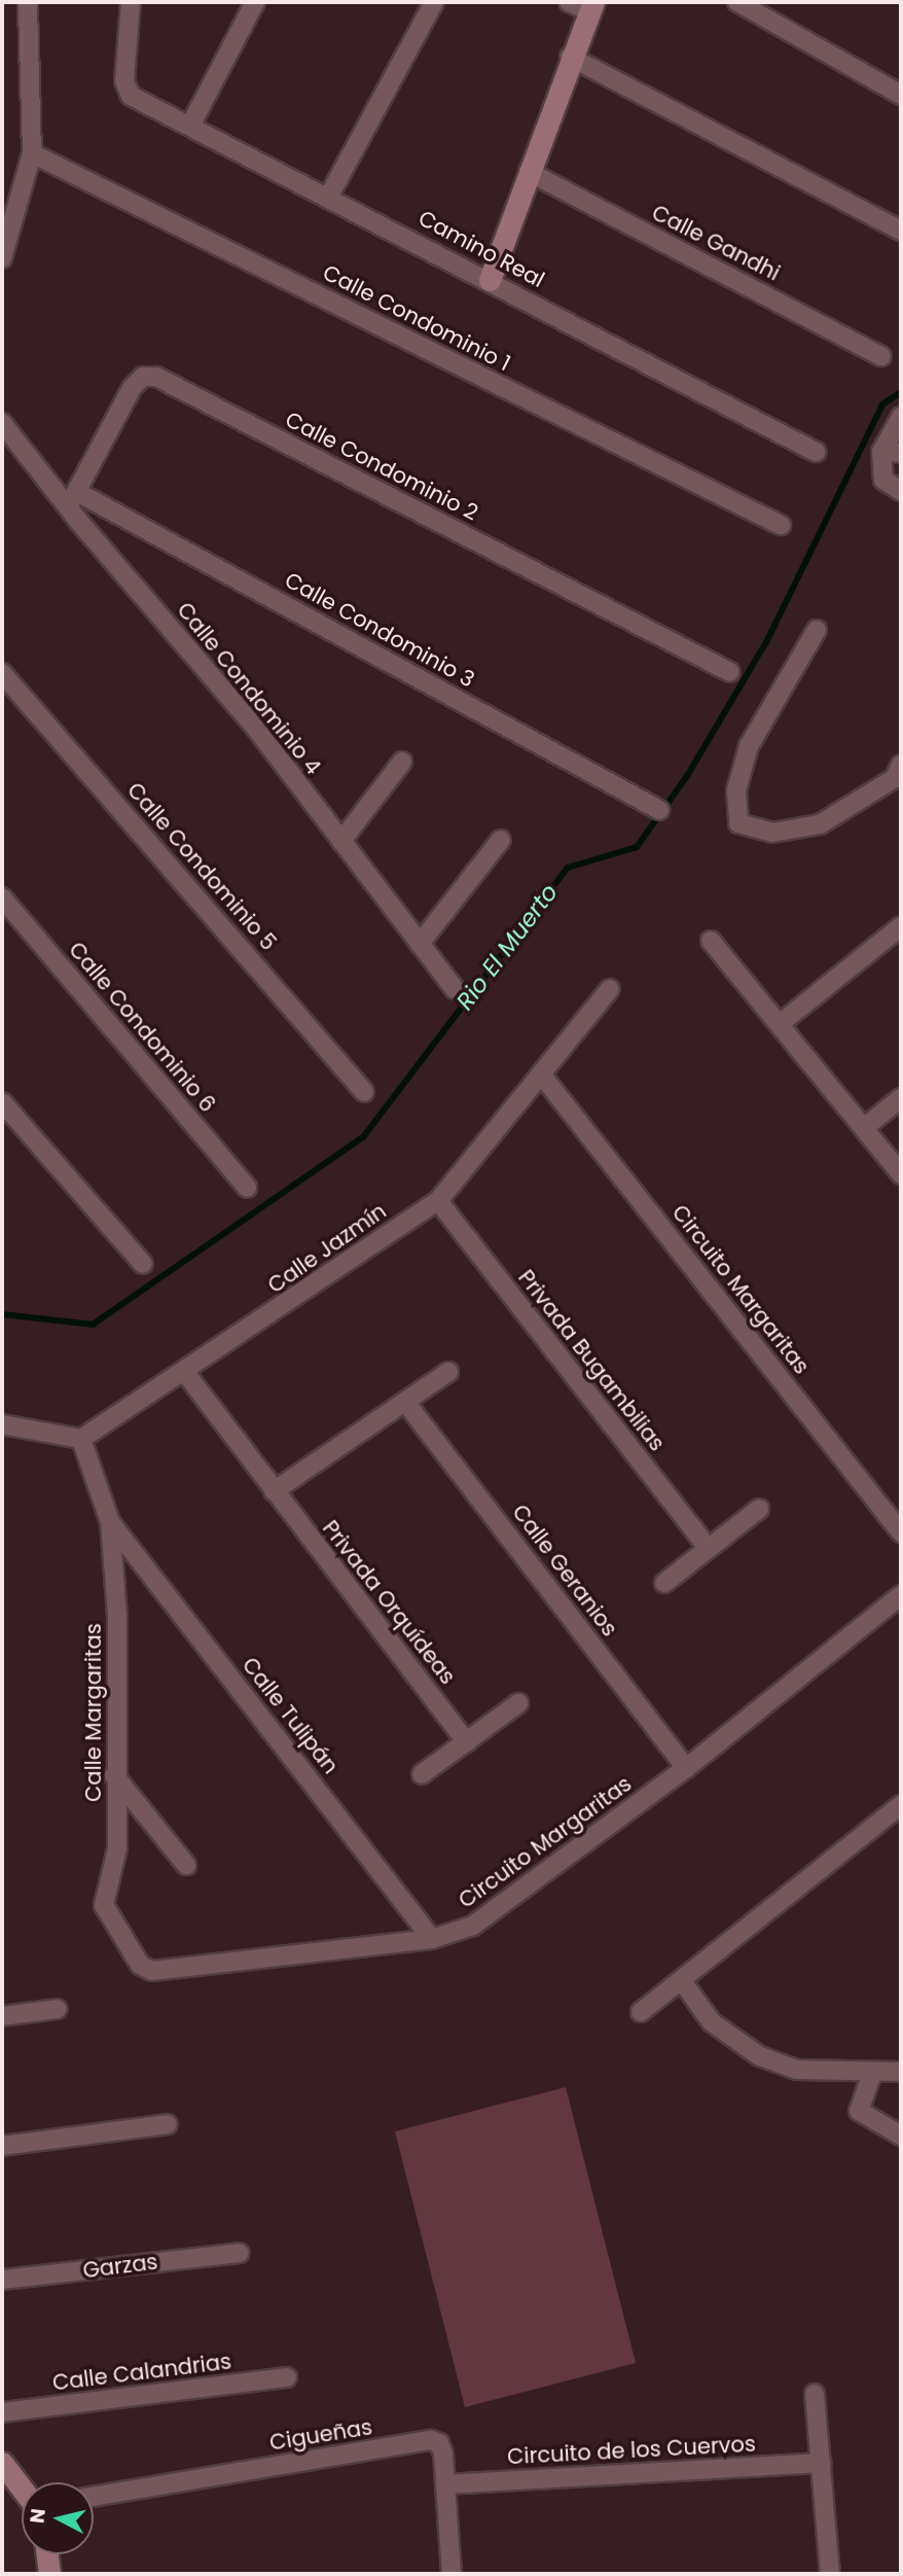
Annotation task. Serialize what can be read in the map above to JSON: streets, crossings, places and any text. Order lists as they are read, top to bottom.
{
  "streets": {
    "street": [
      "Calle Gandhi",
      "Camino Real",
      "Calle Condominio 1",
      "Calle Condominio 2",
      "Calle Condominio 3",
      "Calle Condominio 4",
      "Calle Condominio 5",
      "Calle Condominio 6",
      "Calle Jazmín",
      "Circuito Margaritas",
      "Privada Bugambilias",
      "Calle Geranios",
      "Privada Orquídeas",
      "Calle Margaritas",
      "Calle Tulipán",
      "Garzas",
      "Calle Calandrias",
      "Cigueñas",
      "Circuito de los Cuervos"
    ]
  },
  "crossings": [
    ["Calle Condominio 2", "Calle Condominio 3"],
    ["Calle Condominio 2", "Calle Condominio 4"],
    ["Calle Condominio 3", "Calle Condominio 4"],
    ["Calle Jazmín", "Circuito Margaritas"],
    ["Calle Jazmín", "Privada Bugambilias"],
    ["Calle Jazmín", "Privada Orquídeas"],
    ["Calle Jazmín", "Calle Margaritas"],
    ["Circuito Margaritas", "Calle Geranios"],
    ["Circuito Margaritas", "Calle Margaritas"],
    ["Circuito Margaritas", "Calle Tulipán"],
    ["Calle Margaritas", "Calle Tulipán"],
    ["Cigueñas", "Circuito de los Cuervos"]
  ],
  "water": ["Rio El Muerto"],
  "north": "left"
}
